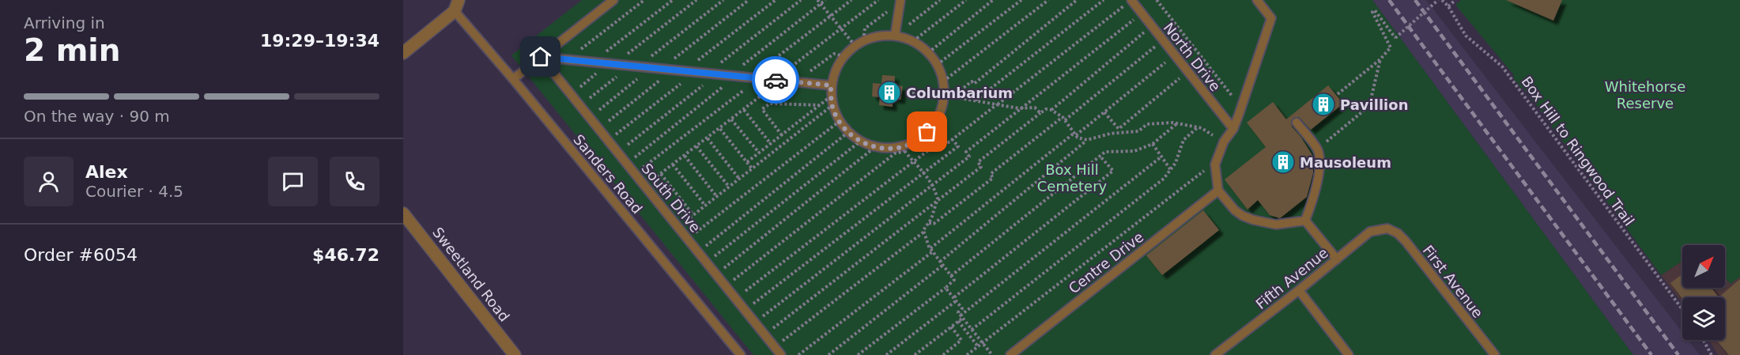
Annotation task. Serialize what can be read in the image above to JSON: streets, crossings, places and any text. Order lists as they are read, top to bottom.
{
  "streets": {
    "street": ["Sweetland Road"],
    "lane": [
      "North Drive",
      "Sanders Road",
      "South Drive",
      "Centre Drive",
      "Fifth Avenue",
      "First Avenue"
    ],
    "path": ["Box Hill to Ringwood Trail"]
  },
  "crossings": [
    ["Fifth Avenue", "First Avenue"]
  ],
  "parks": ["Whitehorse Reserve", "Box Hill Cemetery"],
  "places": {
    "building": ["Columbarium", "Pavillion", "Mausoleum"]
  },
  "north": "top right",
  "page": {
    "heading": ["2 min", "Arriving in", "19:29–19:34"],
    "panel": [
      "Alex",
      "Courier · 4.5",
      "Order #6054",
      "$46.72"
    ],
    "bar": "On the way · 90 m"
  }
}
